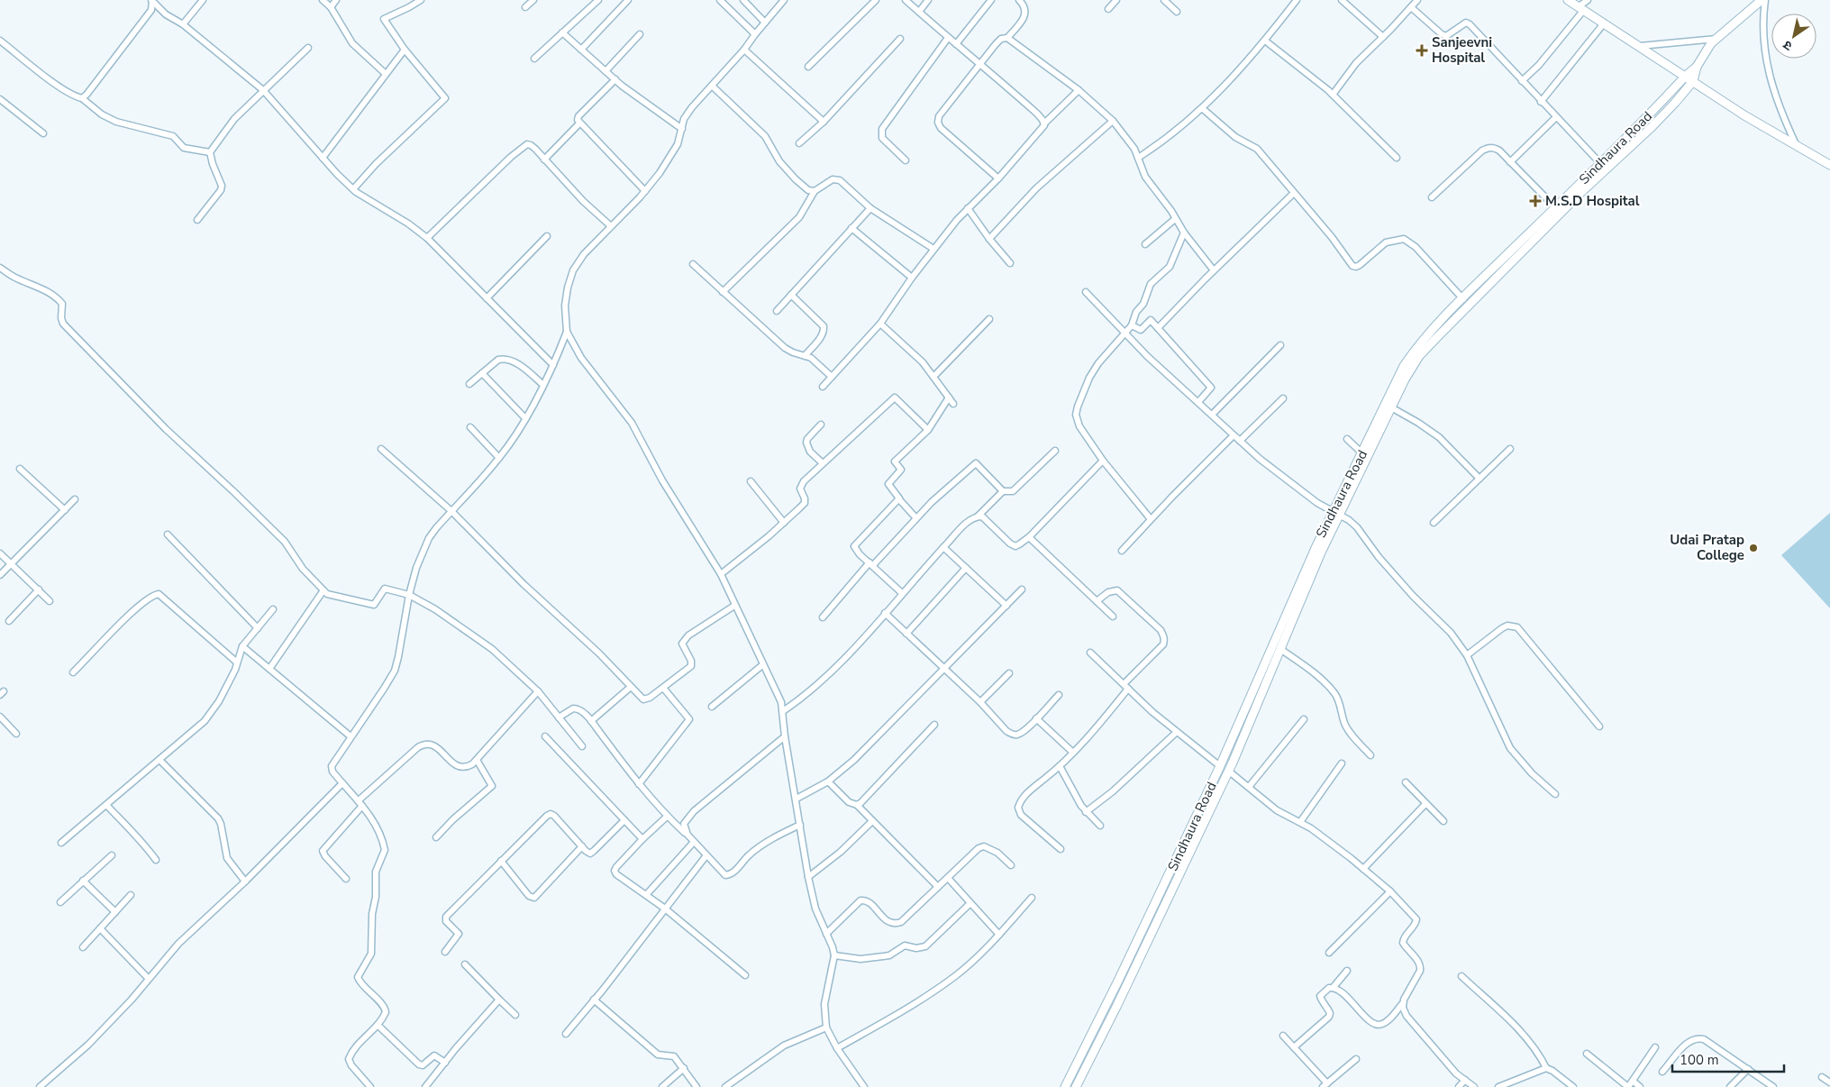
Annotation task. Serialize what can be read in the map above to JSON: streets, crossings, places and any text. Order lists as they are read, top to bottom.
{
  "streets": {
    "street": ["Sindhaura Road"]
  },
  "places": {
    "health": ["Sanjeevni Hospital", "M.S.D Hospital"],
    "other": ["Udai Pratap College"]
  },
  "scale_bar": "100 m",
  "north": "bottom left"
}
